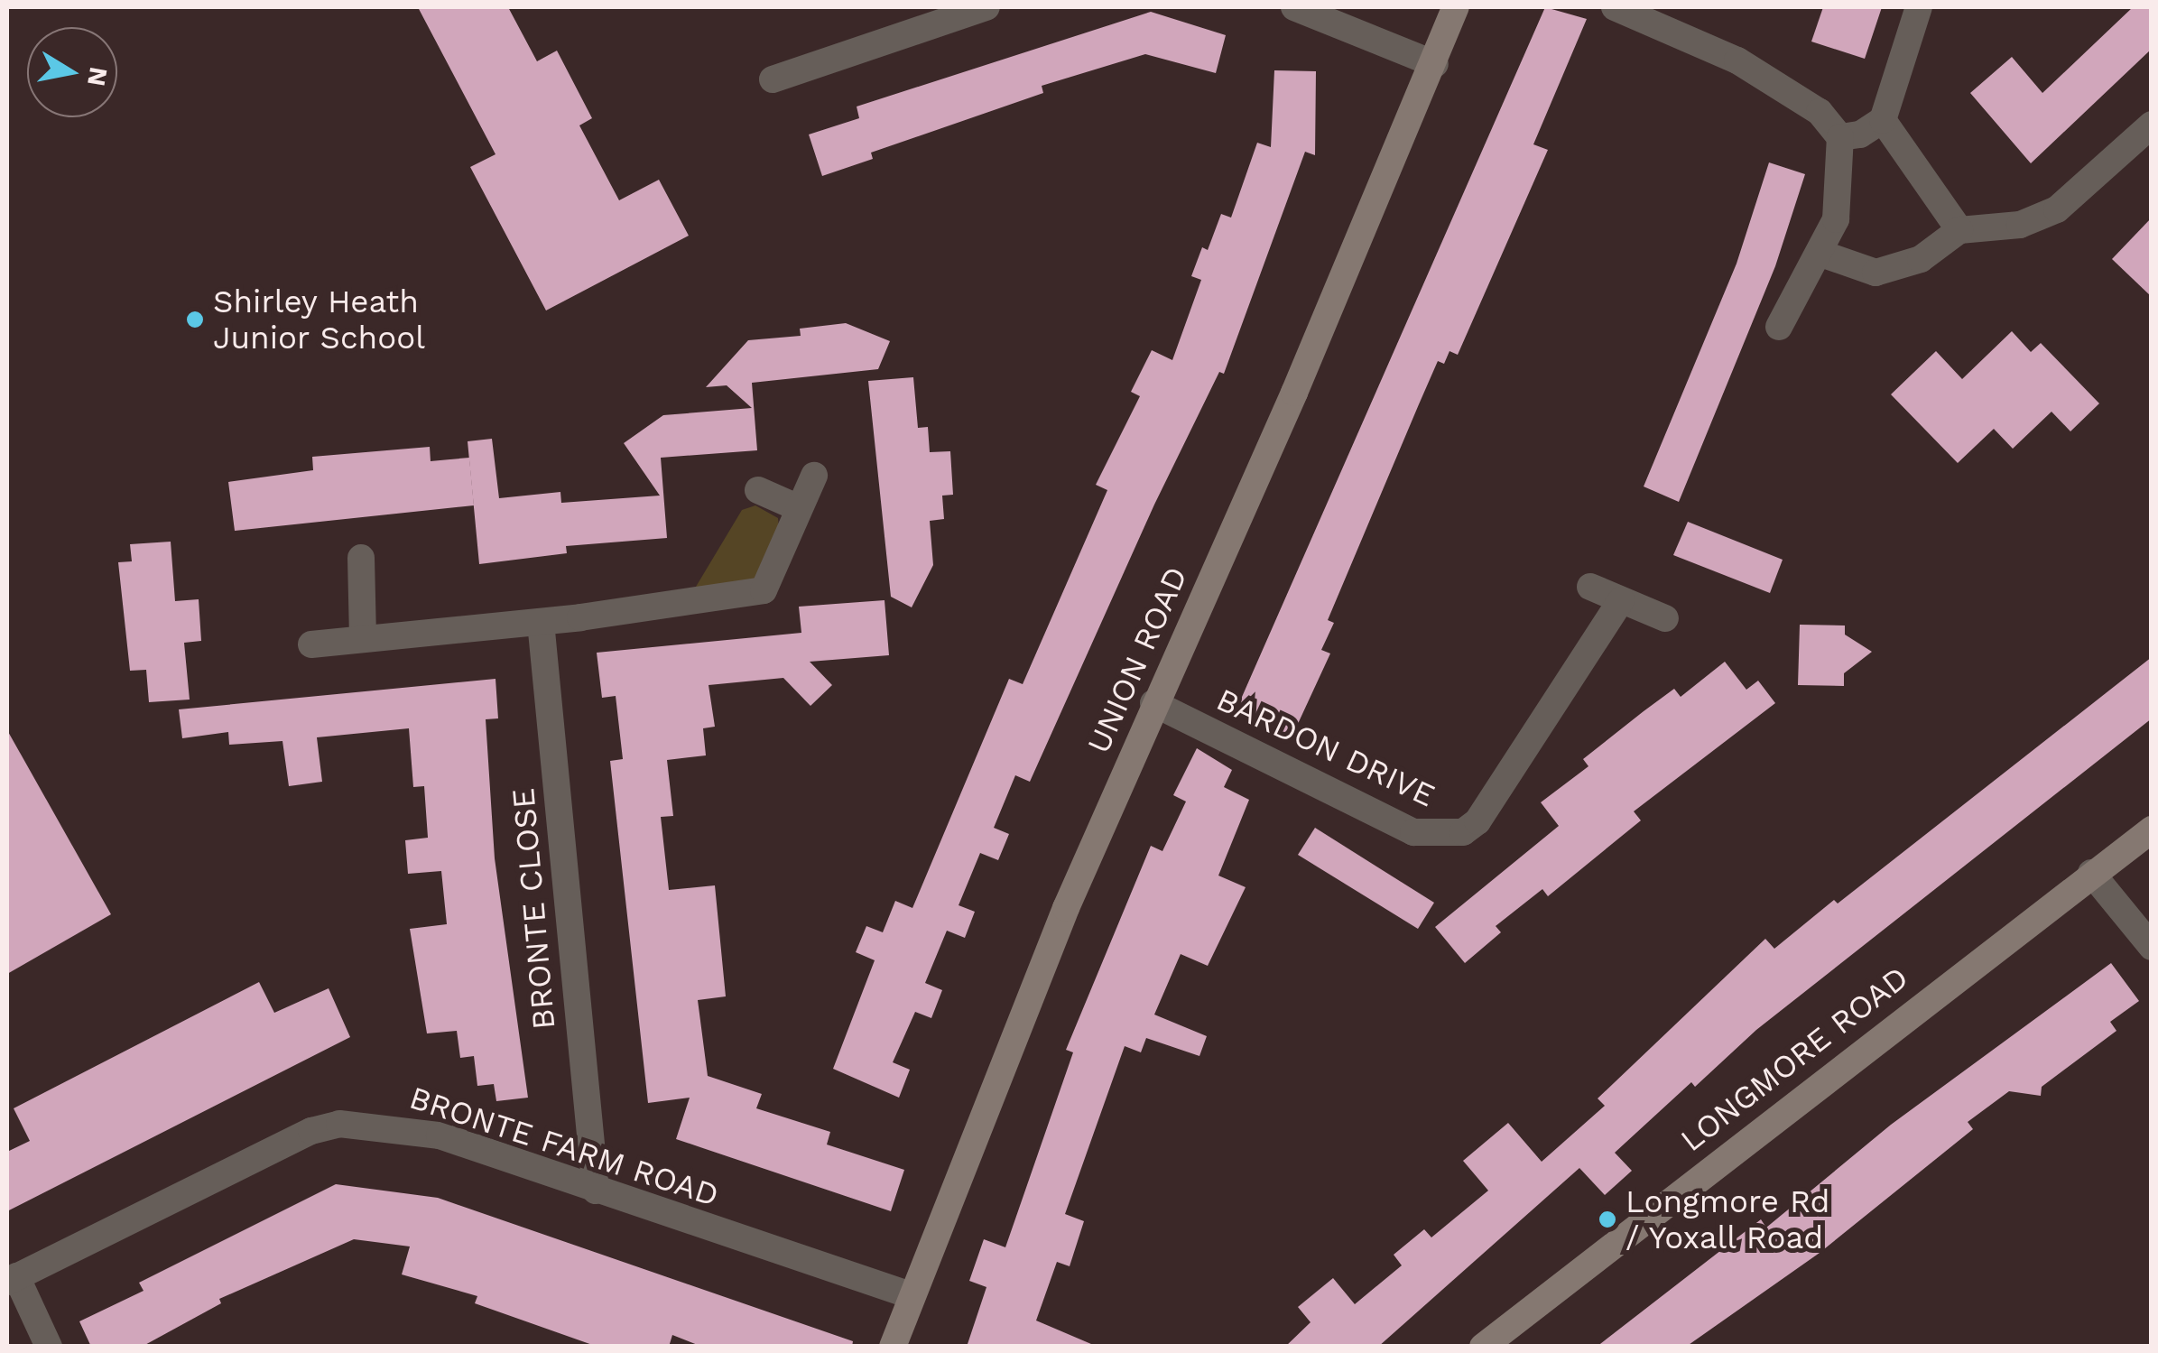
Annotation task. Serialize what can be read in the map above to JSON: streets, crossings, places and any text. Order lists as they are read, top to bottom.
{
  "streets": {
    "street": [
      "UNION ROAD",
      "BARDON DRIVE",
      "BRONTE CLOSE",
      "LONGMORE ROAD",
      "BRONTE FARM ROAD"
    ]
  },
  "crossings": [
    ["UNION ROAD", "BARDON DRIVE"],
    ["UNION ROAD", "BRONTE FARM ROAD"],
    ["BRONTE CLOSE", "BRONTE FARM ROAD"]
  ],
  "places": ["Shirley Heath Junior School", "Longmore Rd / Yoxall Road"],
  "north": "right"
}
